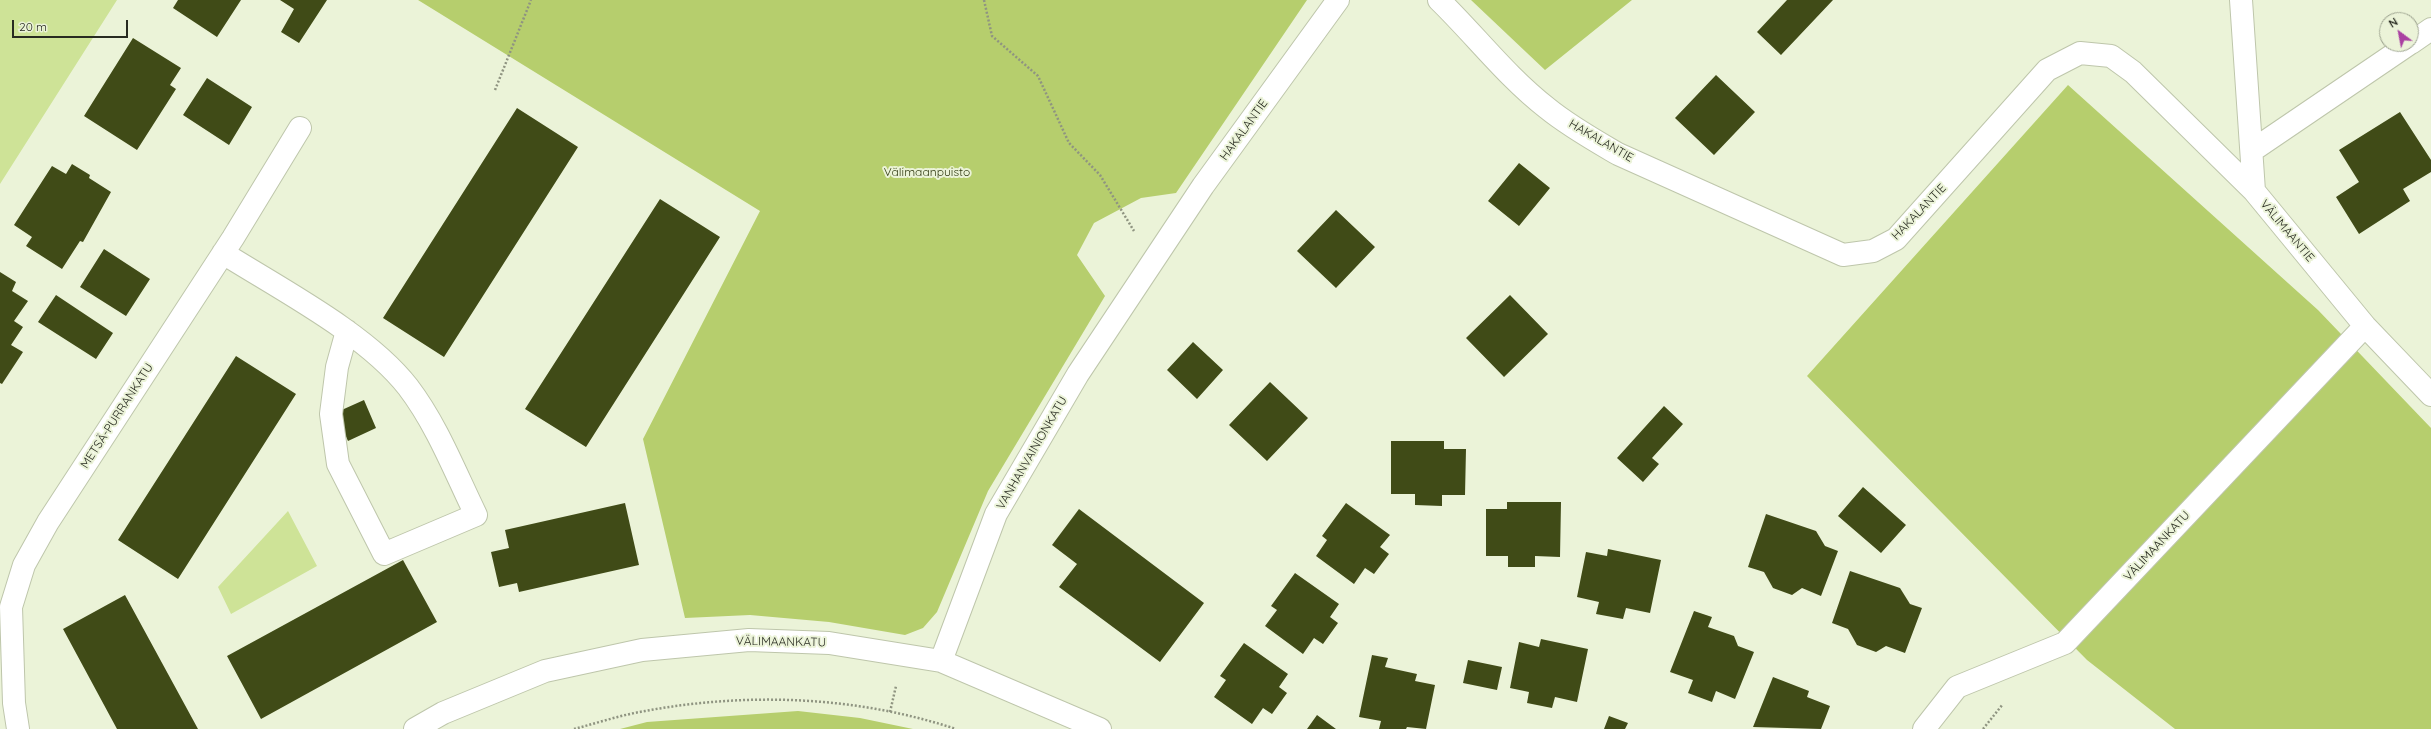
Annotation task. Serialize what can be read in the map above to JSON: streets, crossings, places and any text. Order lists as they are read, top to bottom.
{
  "streets": {
    "street": [
      "HAKALANTIE",
      "VÄLIMAANTIE",
      "METSÄ-PURRANKATU",
      "VANHANVAINIONKATU",
      "VÄLIMAANKATU"
    ]
  },
  "crossings": [
    ["HAKALANTIE", "VÄLIMAANTIE"],
    ["HAKALANTIE", "VANHANVAINIONKATU"],
    ["VÄLIMAANTIE", "VÄLIMAANKATU"],
    ["VANHANVAINIONKATU", "VÄLIMAANKATU"]
  ],
  "parks": ["Välimaanpuisto"],
  "scale_bar": "20 m",
  "north": "top left"
}
